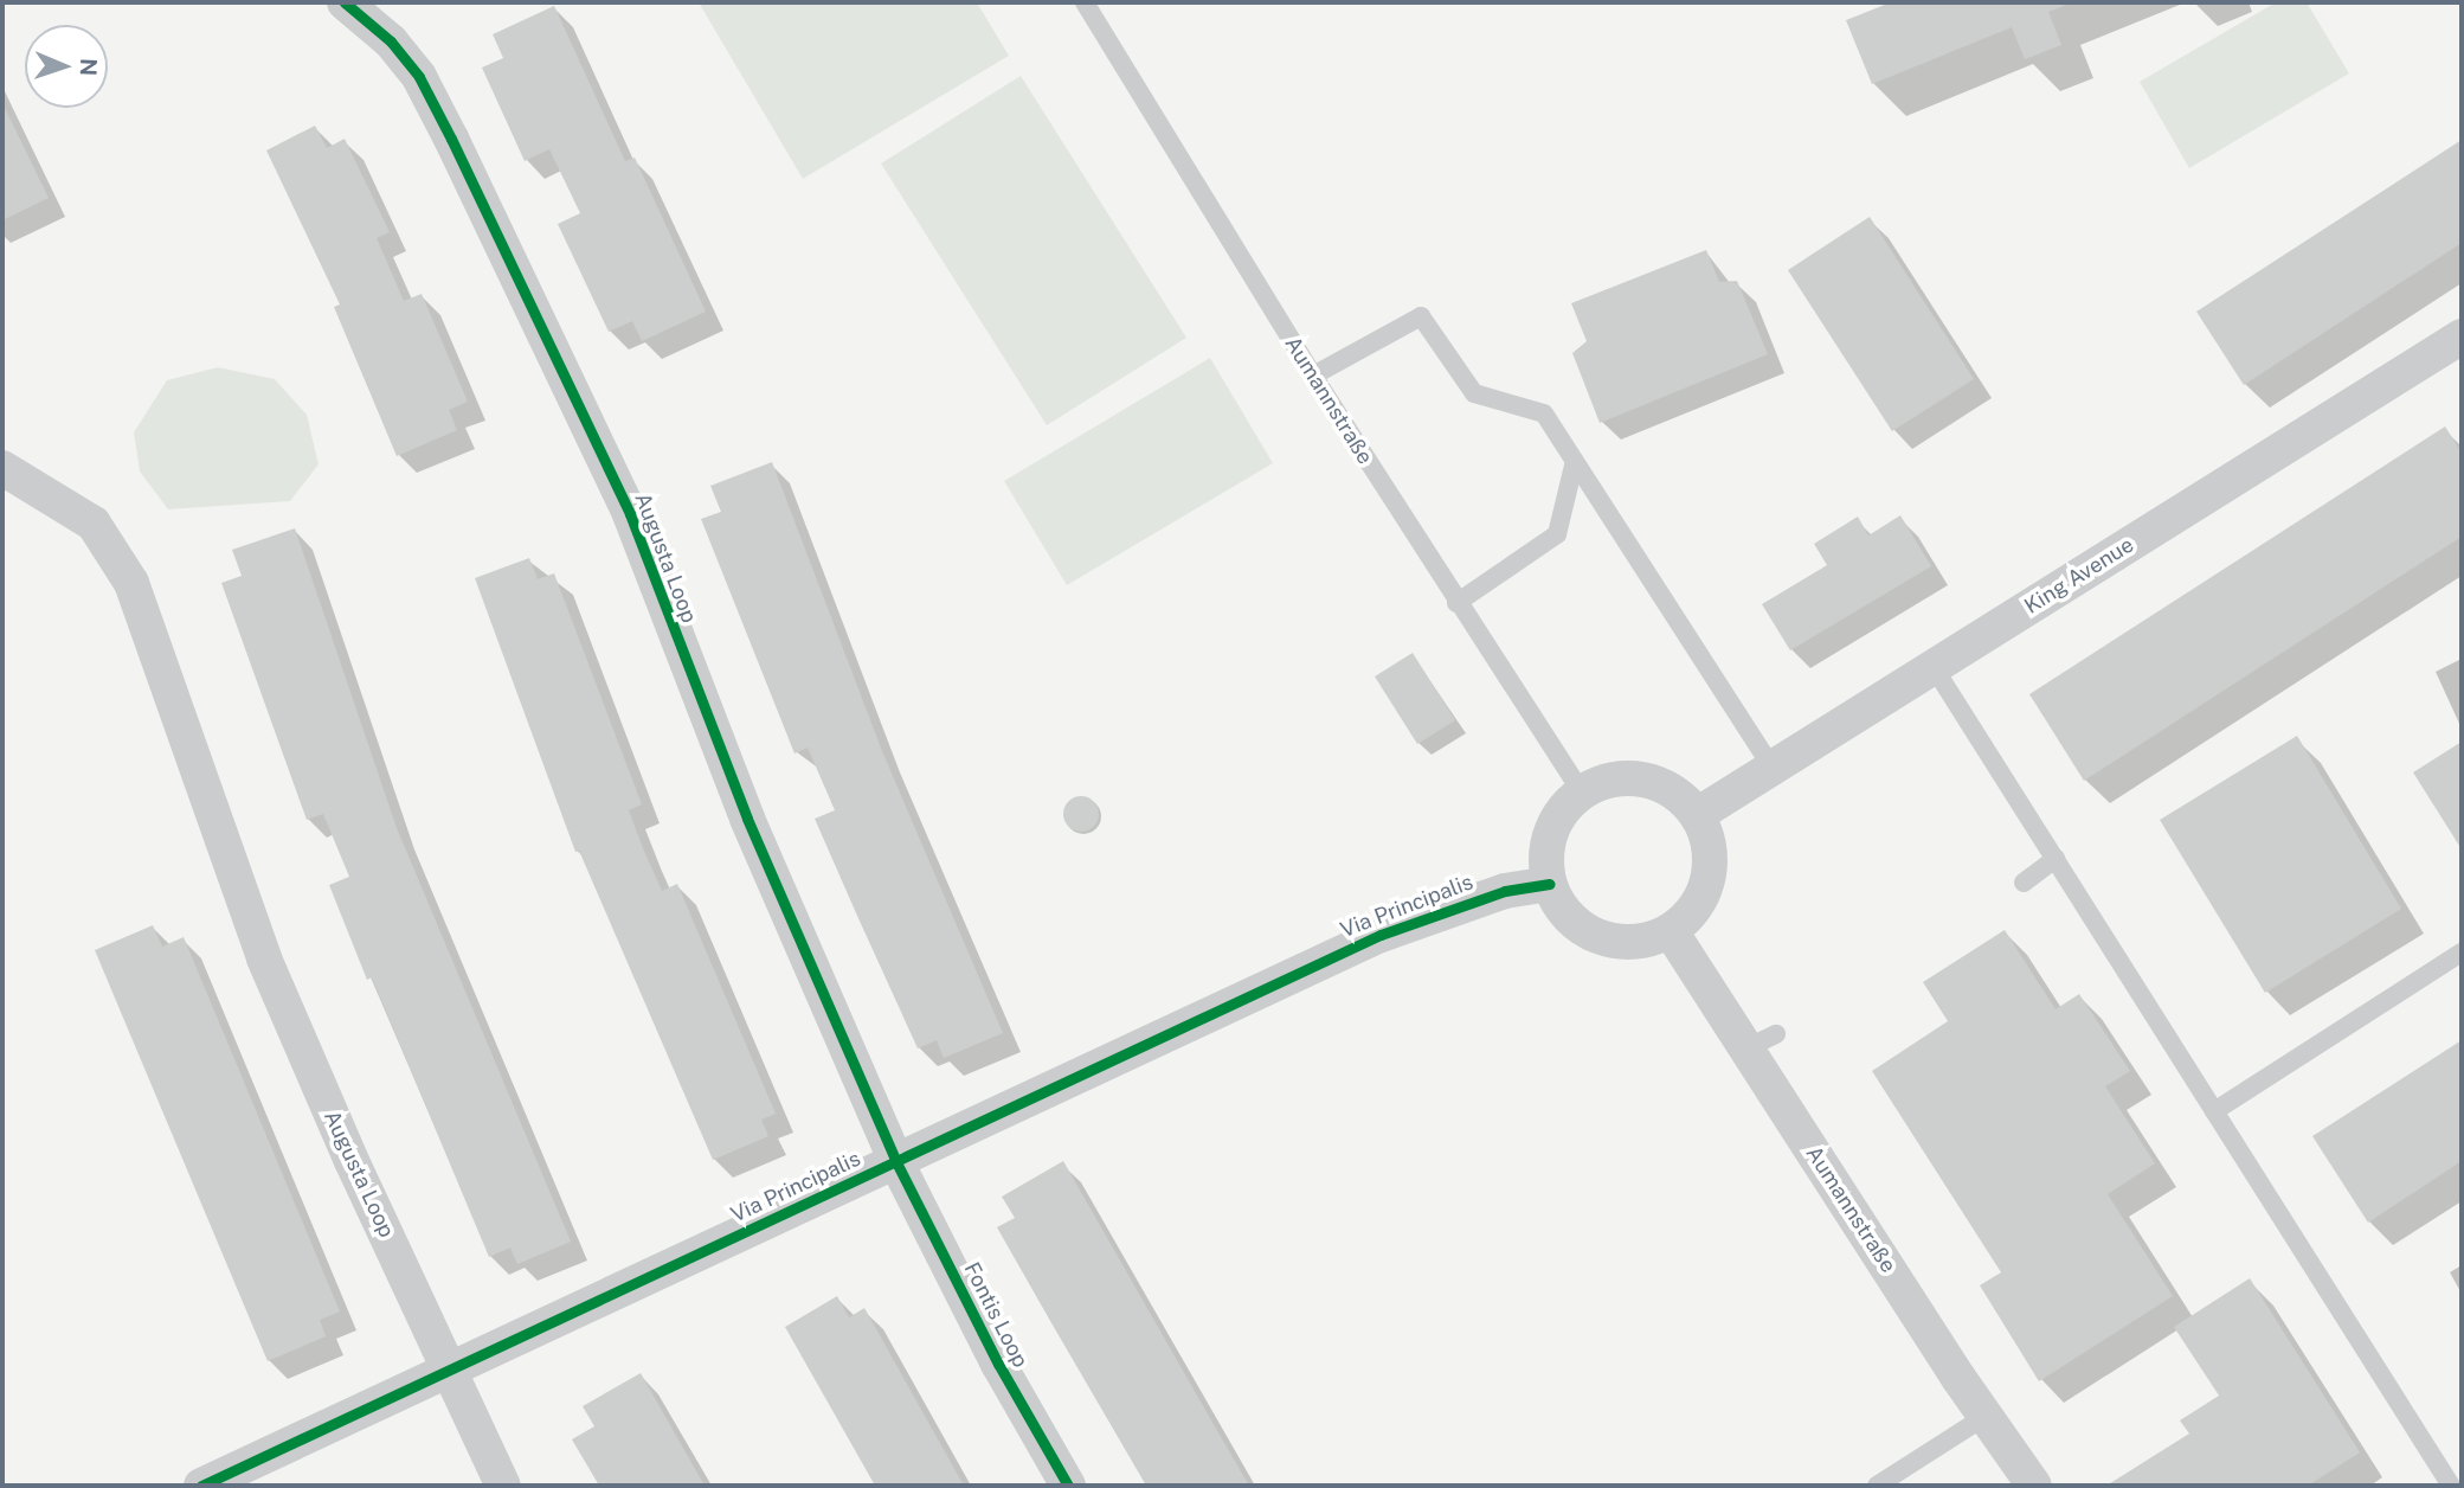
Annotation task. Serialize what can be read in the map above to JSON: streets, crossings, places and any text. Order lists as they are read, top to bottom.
{
  "streets": {
    "street": [
      "Aumannstraße",
      "Augusta Loop",
      "King Avenue",
      "Via Principalis",
      "Fontis Loop"
    ]
  },
  "crossings": [
    ["Aumannstraße", "King Avenue"],
    ["Aumannstraße", "Via Principalis"],
    ["Augusta Loop", "Via Principalis"],
    ["Augusta Loop", "Fontis Loop"],
    ["King Avenue", "Via Principalis"],
    ["Via Principalis", "Fontis Loop"]
  ],
  "north": "right"
}
